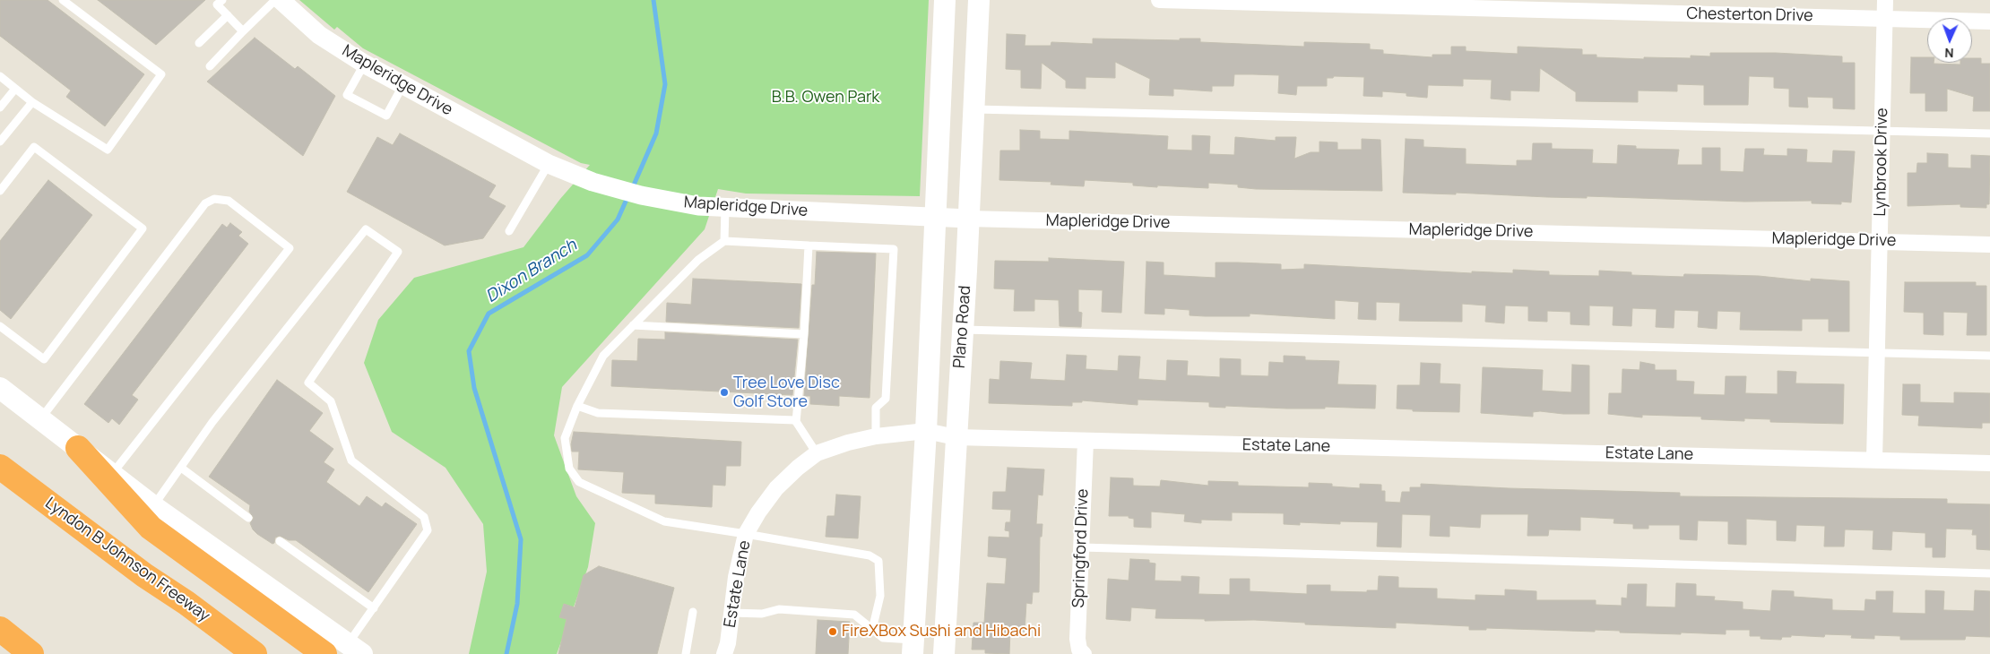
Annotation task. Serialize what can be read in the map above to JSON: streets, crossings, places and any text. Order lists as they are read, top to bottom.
{
  "streets": {
    "highway": ["Lyndon B Johnson Freeway"],
    "main road": ["Plano Road"],
    "street": [
      "Chesterton Drive",
      "Mapleridge Drive",
      "Lynbrook Drive",
      "Estate Lane",
      "Springford Drive"
    ]
  },
  "crossings": [
    ["Chesterton Drive", "Lynbrook Drive"],
    ["Mapleridge Drive", "Lynbrook Drive"],
    ["Mapleridge Drive", "Plano Road"],
    ["Lynbrook Drive", "Estate Lane"],
    ["Plano Road", "Estate Lane"],
    ["Estate Lane", "Springford Drive"]
  ],
  "water": ["Dixon Branch"],
  "parks": ["B.B. Owen Park"],
  "places": ["Tree Love Disc Golf Store", "FireXBox Sushi and Hibachi"],
  "north": "bottom"
}
